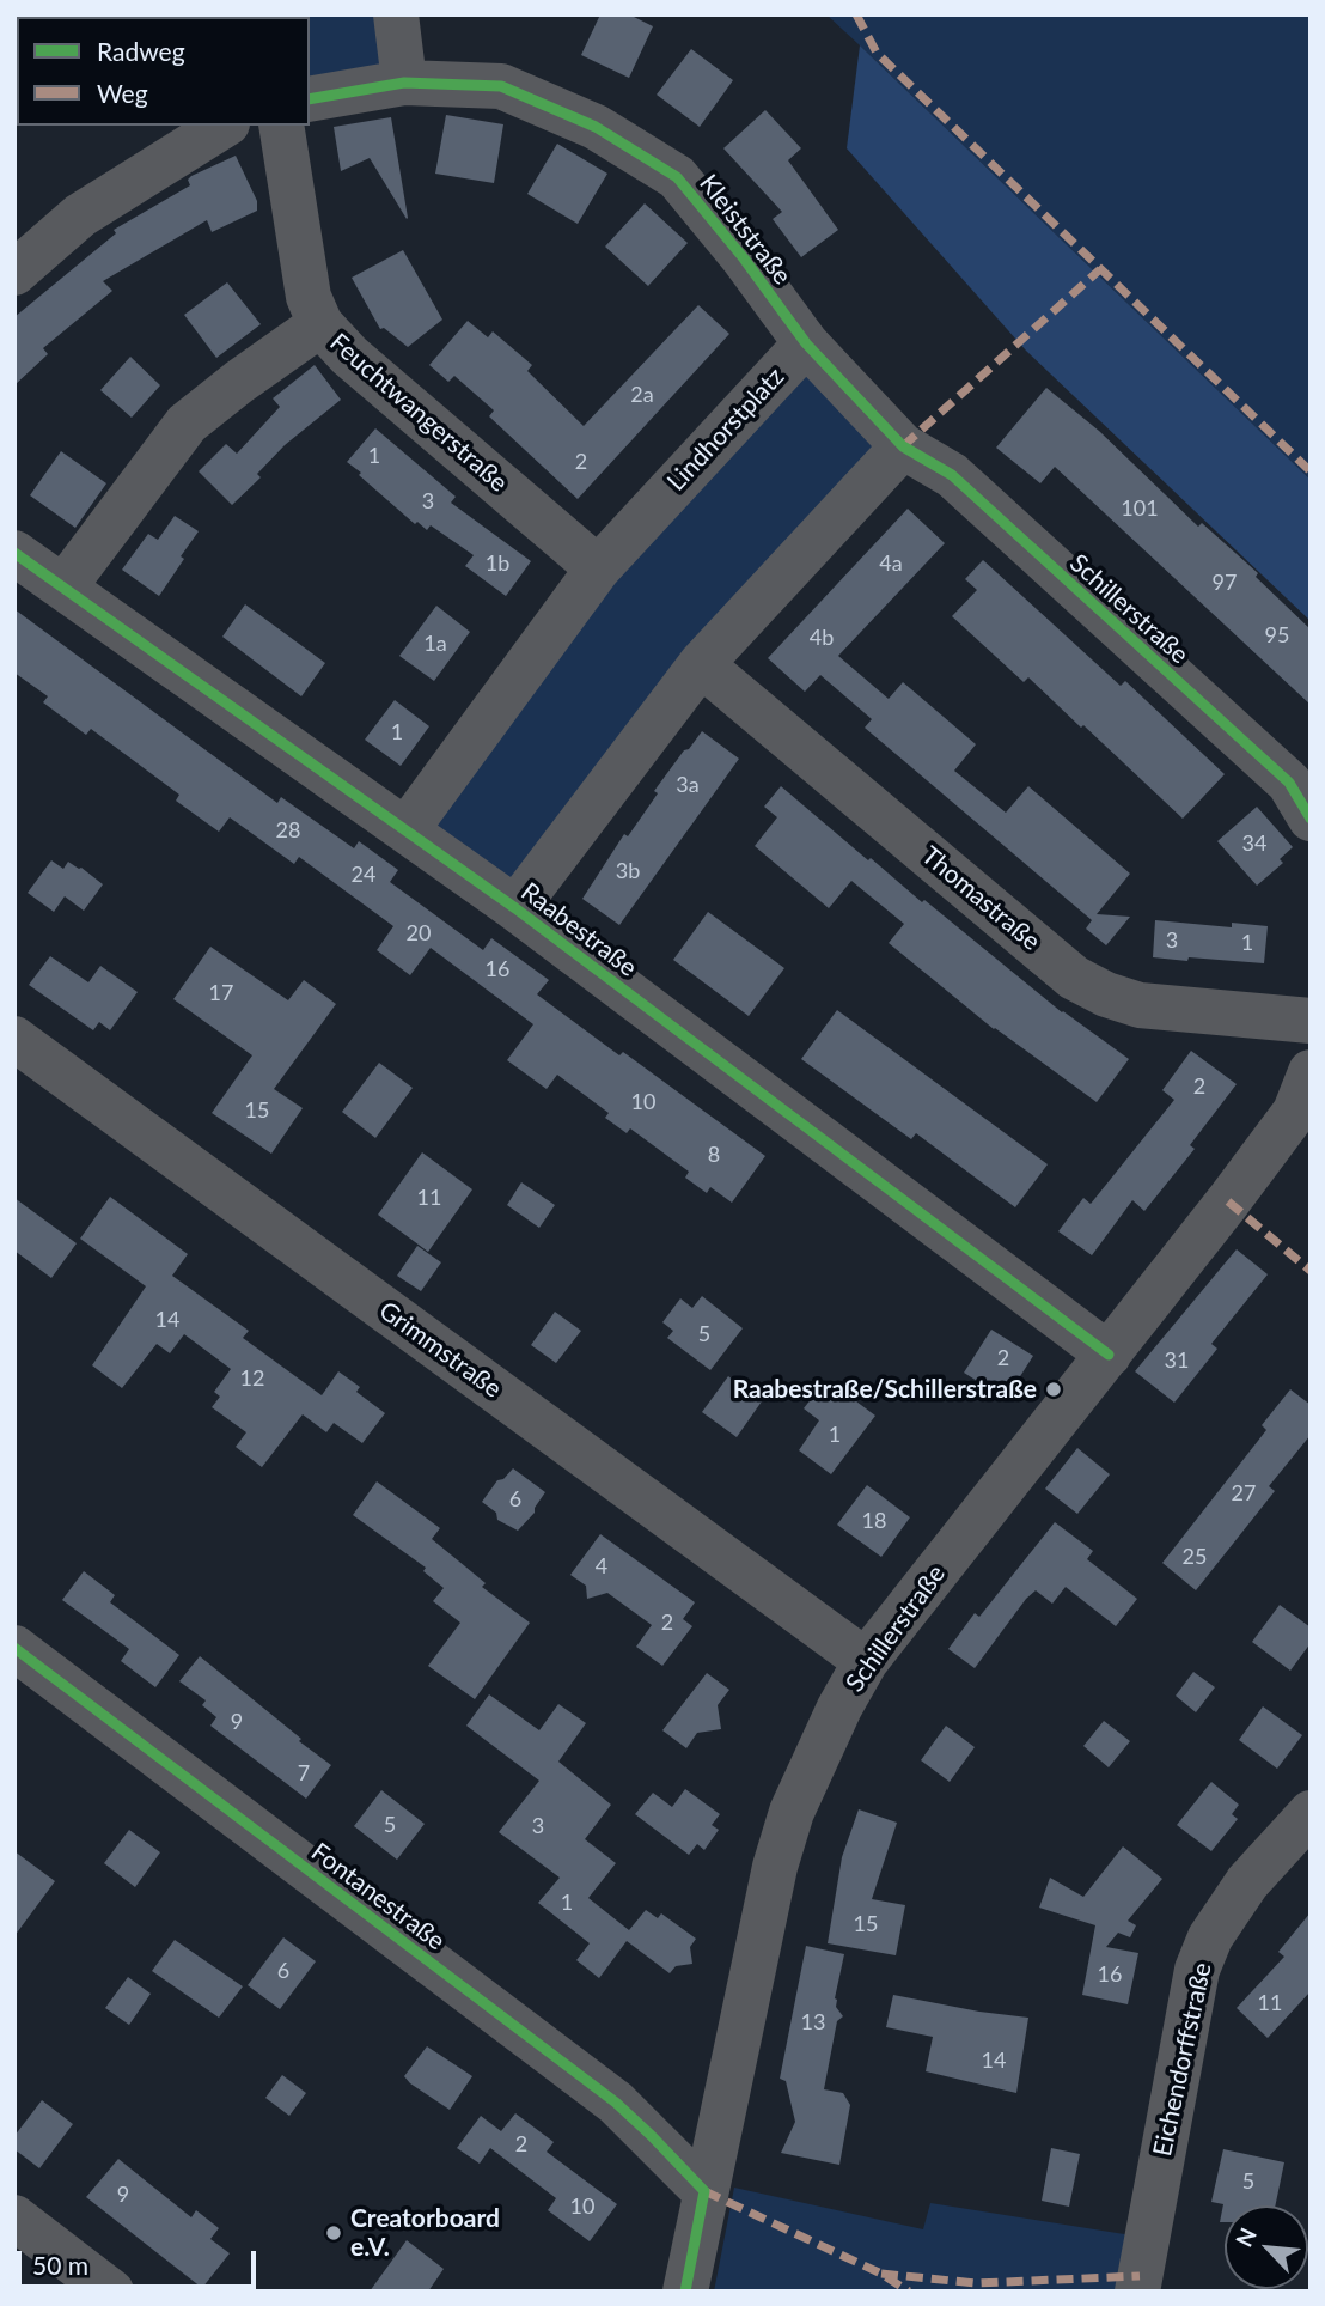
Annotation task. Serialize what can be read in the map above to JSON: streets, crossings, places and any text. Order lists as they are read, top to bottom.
{
  "streets": {
    "street": [
      "Kleiststraße",
      "Feuchtwangerstraße",
      "Lindhorstplatz",
      "Schillerstraße",
      "Thomastraße",
      "Raabestraße",
      "Grimmstraße",
      "Fontanestraße",
      "Eichendorffstraße"
    ]
  },
  "crossings": [
    ["Kleiststraße", "Lindhorstplatz"],
    ["Feuchtwangerstraße", "Lindhorstplatz"],
    ["Lindhorstplatz", "Raabestraße"],
    ["Schillerstraße", "Raabestraße"],
    ["Schillerstraße", "Grimmstraße"],
    ["Schillerstraße", "Fontanestraße"]
  ],
  "places": ["Raabestraße/Schillerstraße", "Creatorboard e.V."],
  "house_numbers": [
    "2a",
    "1",
    "2",
    "3",
    "101",
    "1b",
    "4a",
    "97",
    "95",
    "4b",
    "1a",
    "1",
    "3a",
    "28",
    "34",
    "3b",
    "24",
    "20",
    "3",
    "1",
    "16",
    "17",
    "2",
    "10",
    "15",
    "8",
    "11",
    "14",
    "5",
    "2",
    "31",
    "12",
    "1",
    "27",
    "6",
    "18",
    "25",
    "4",
    "2",
    "9",
    "7",
    "5",
    "3",
    "1",
    "15",
    "6",
    "16",
    "11",
    "13",
    "14",
    "2",
    "5",
    "9",
    "10"
  ],
  "legend": ["Radweg", "Weg"],
  "scale_bar": "50 m",
  "north": "top left"
}
